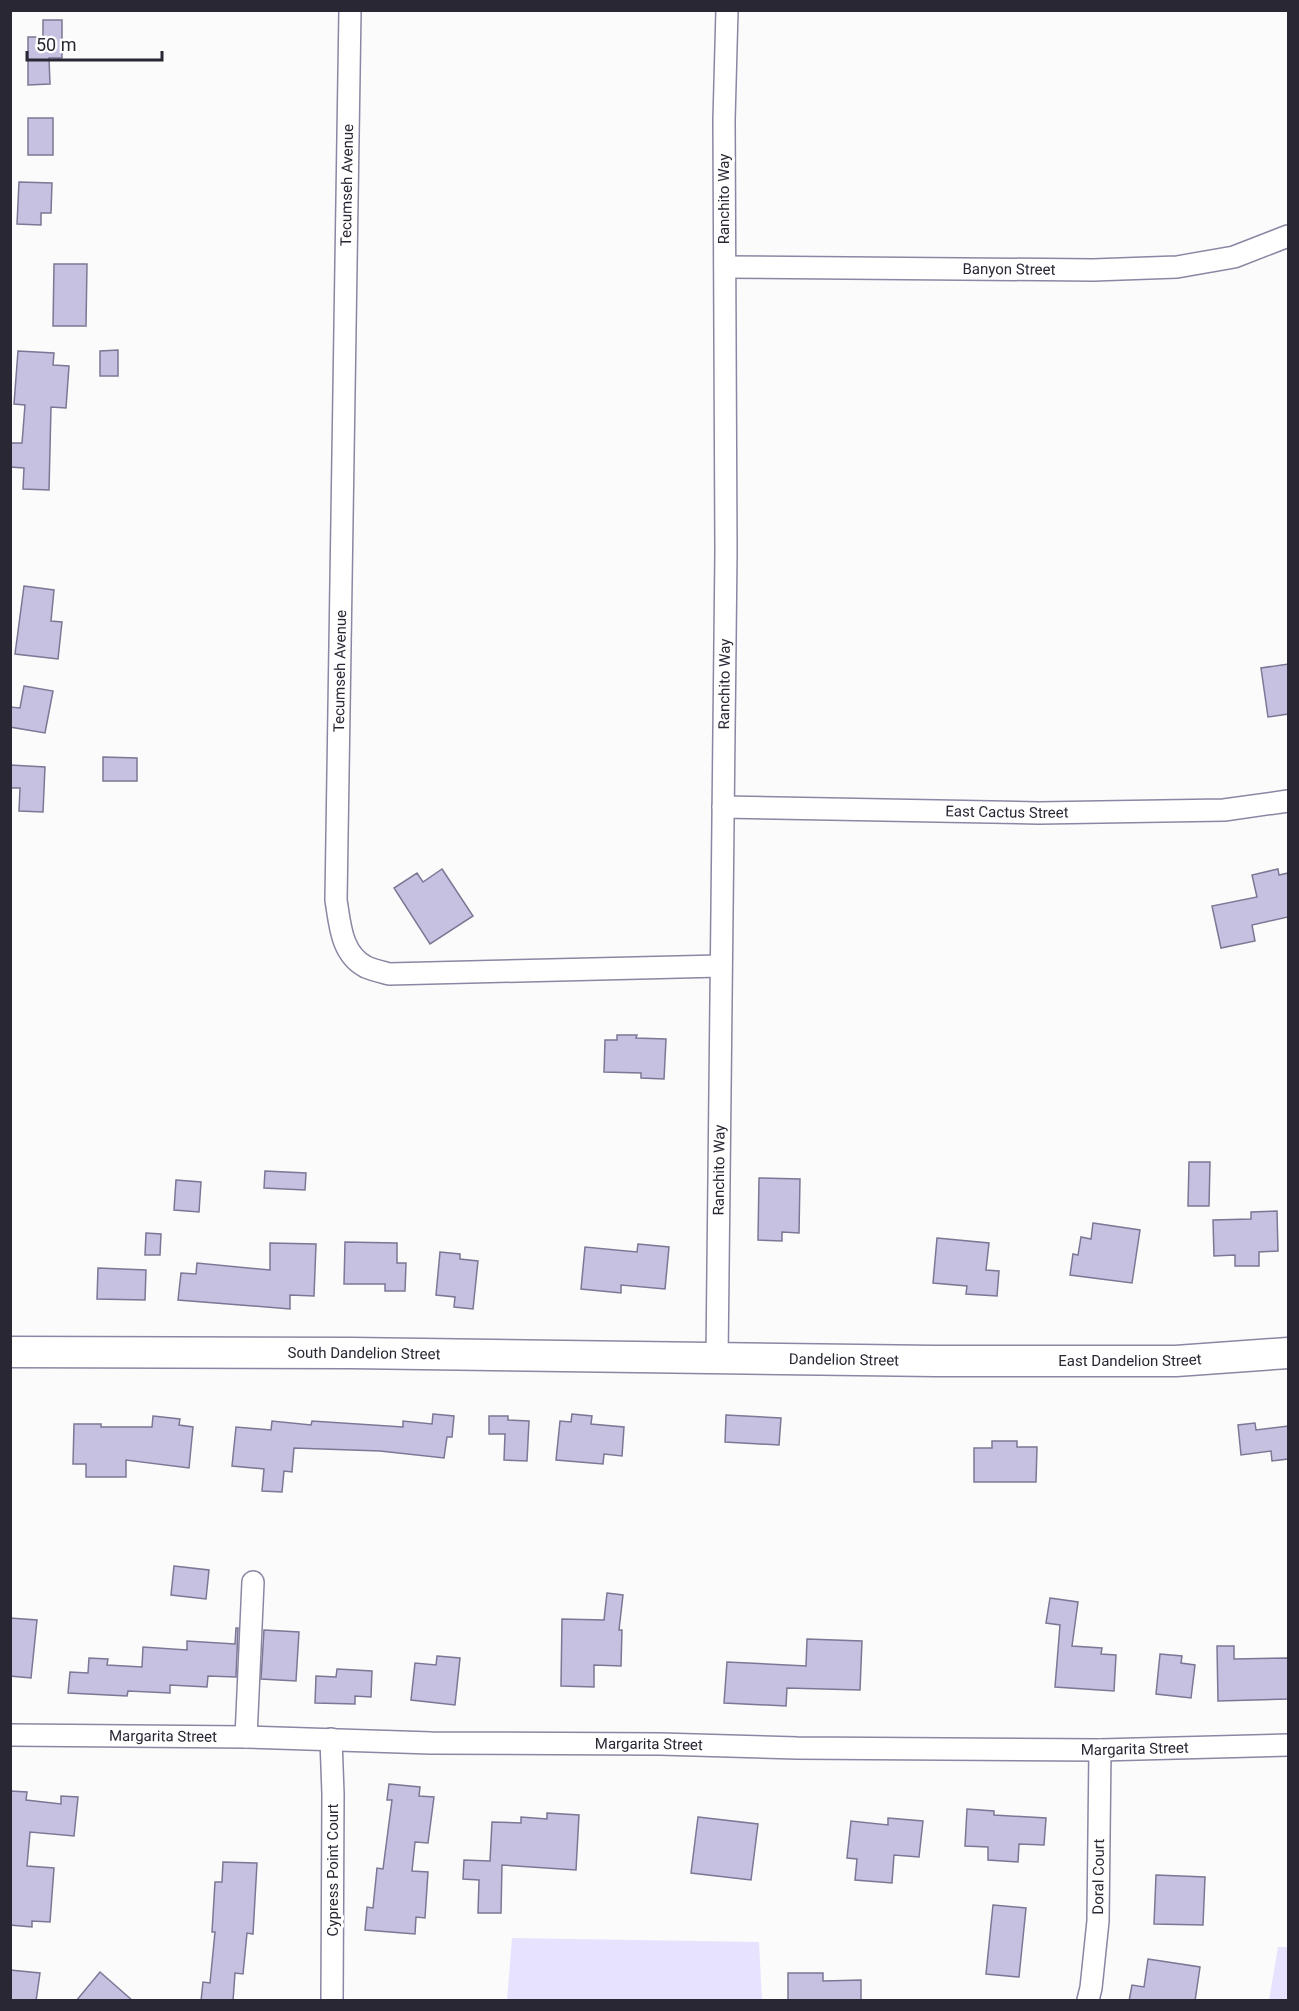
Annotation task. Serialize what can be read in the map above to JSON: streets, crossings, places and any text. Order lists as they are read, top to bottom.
{
  "streets": {
    "street": [
      "Tecumseh Avenue",
      "Ranchito Way",
      "Banyon Street",
      "East Cactus Street",
      "South Dandelion Street",
      "Dandelion Street",
      "East Dandelion Street",
      "Margarita Street",
      "Cypress Point Court",
      "Doral Court"
    ]
  },
  "crossings": [
    ["Tecumseh Avenue", "Ranchito Way"],
    ["Ranchito Way", "Banyon Street"],
    ["Ranchito Way", "East Cactus Street"],
    ["Ranchito Way", "South Dandelion Street"],
    ["Ranchito Way", "Dandelion Street"],
    ["South Dandelion Street", "Dandelion Street"],
    ["Dandelion Street", "East Dandelion Street"],
    ["Margarita Street", "Cypress Point Court"],
    ["Margarita Street", "Doral Court"]
  ],
  "scale_bar": "50 m"
}
